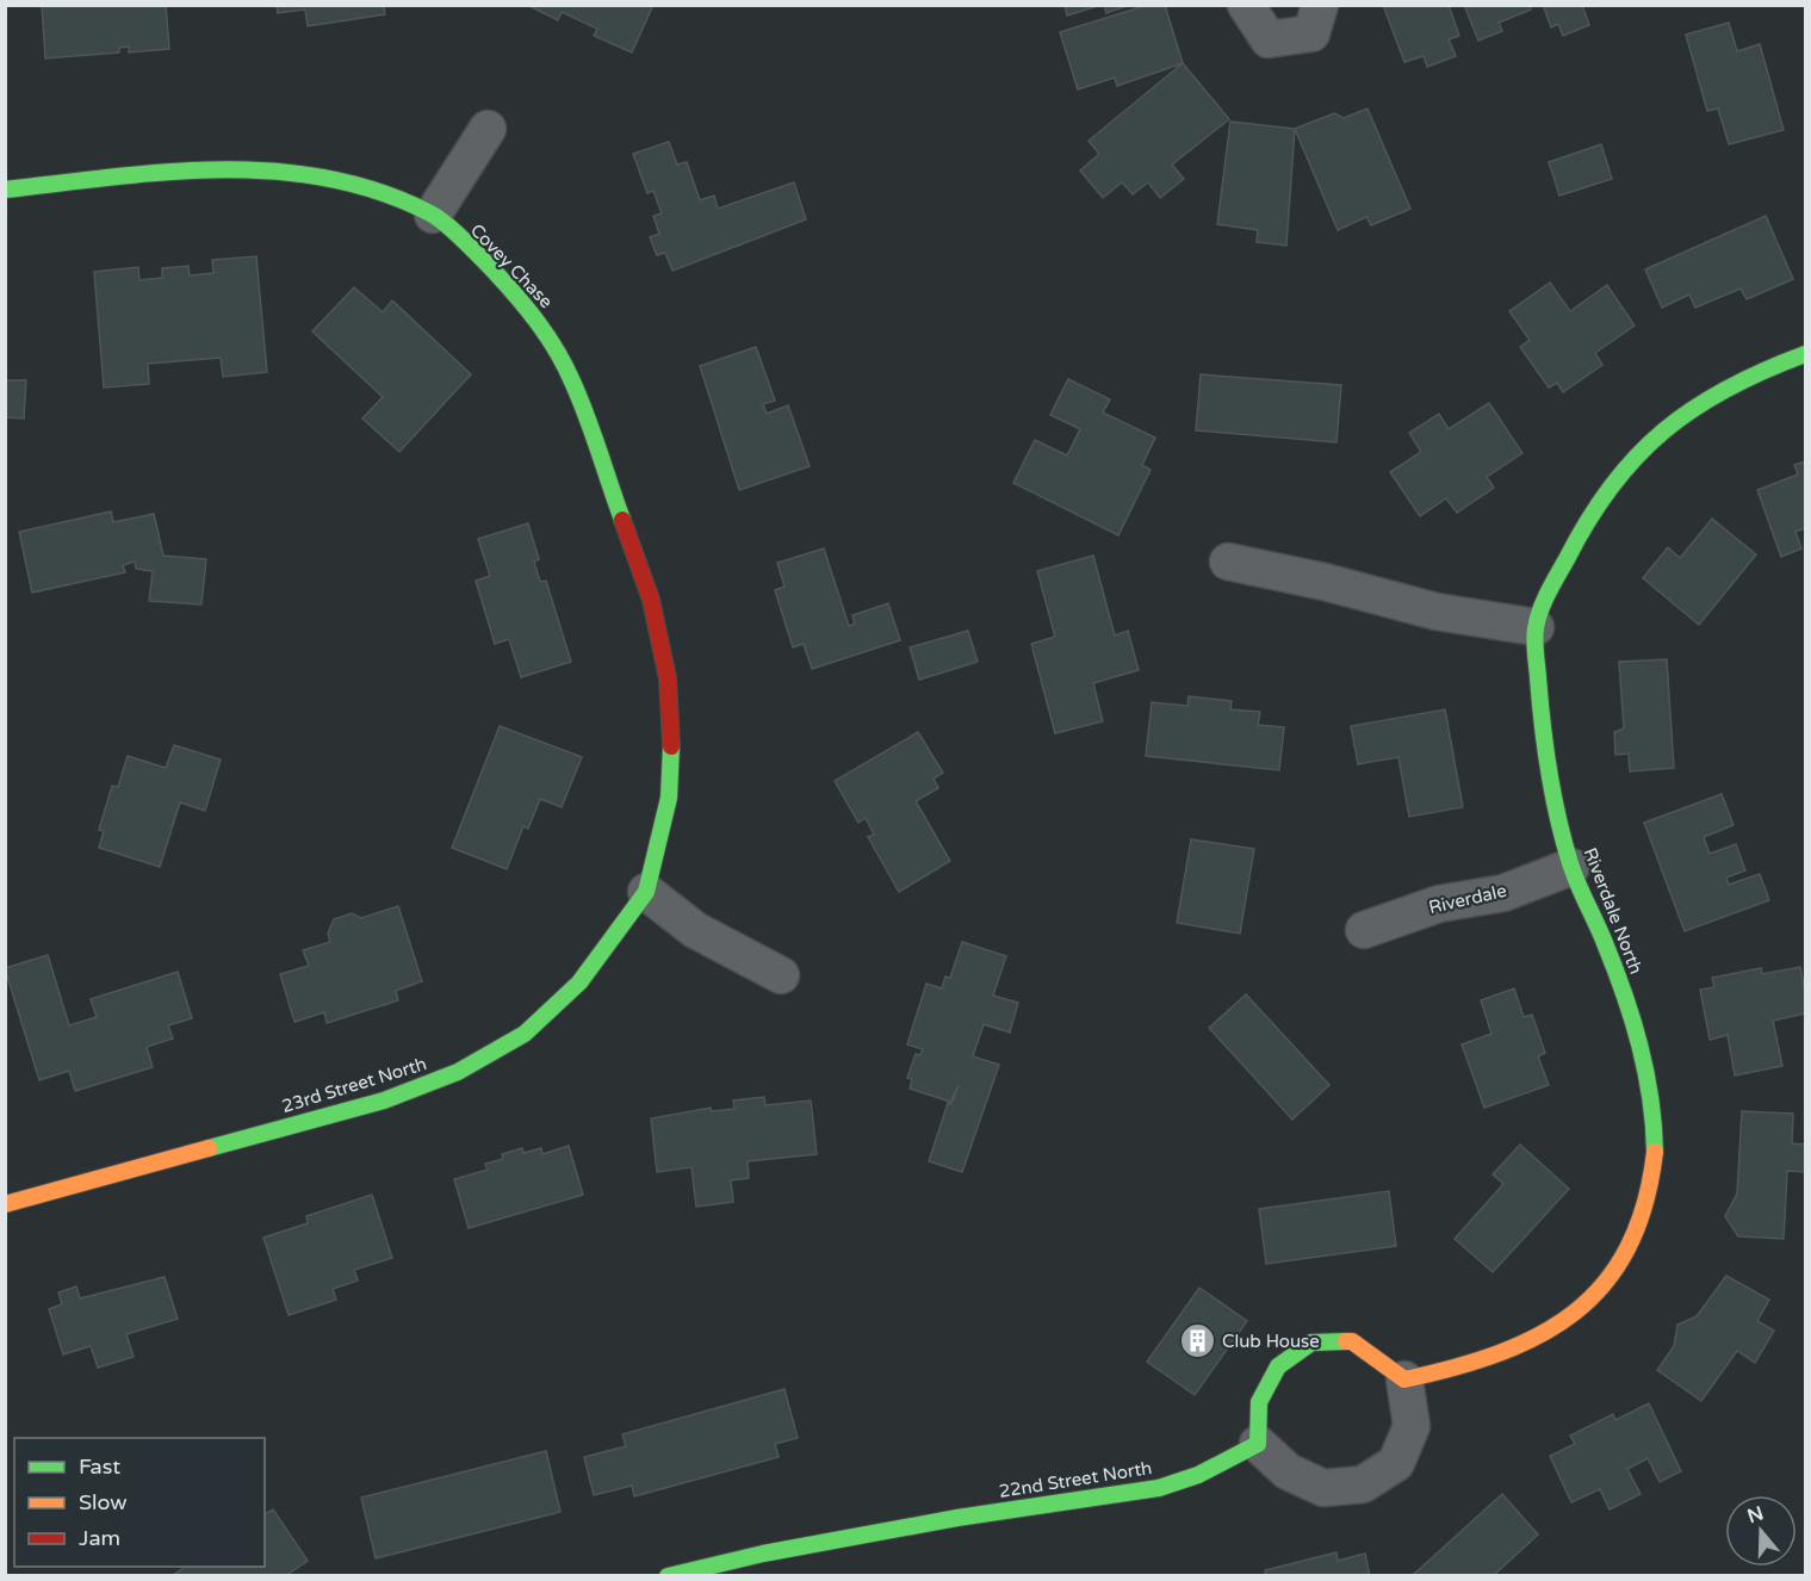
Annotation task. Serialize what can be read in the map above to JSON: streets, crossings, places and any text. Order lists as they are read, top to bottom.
{
  "streets": {
    "street": [
      "Covey Chase",
      "Riverdale",
      "Riverdale North",
      "23rd Street North",
      "22nd Street North"
    ]
  },
  "crossings": [
    ["Covey Chase", "23rd Street North"],
    ["Riverdale", "Riverdale North"],
    ["Riverdale North", "22nd Street North"]
  ],
  "places": {
    "building": ["Club House"]
  },
  "legend": ["Fast", "Slow", "Jam"],
  "north": "top"
}
